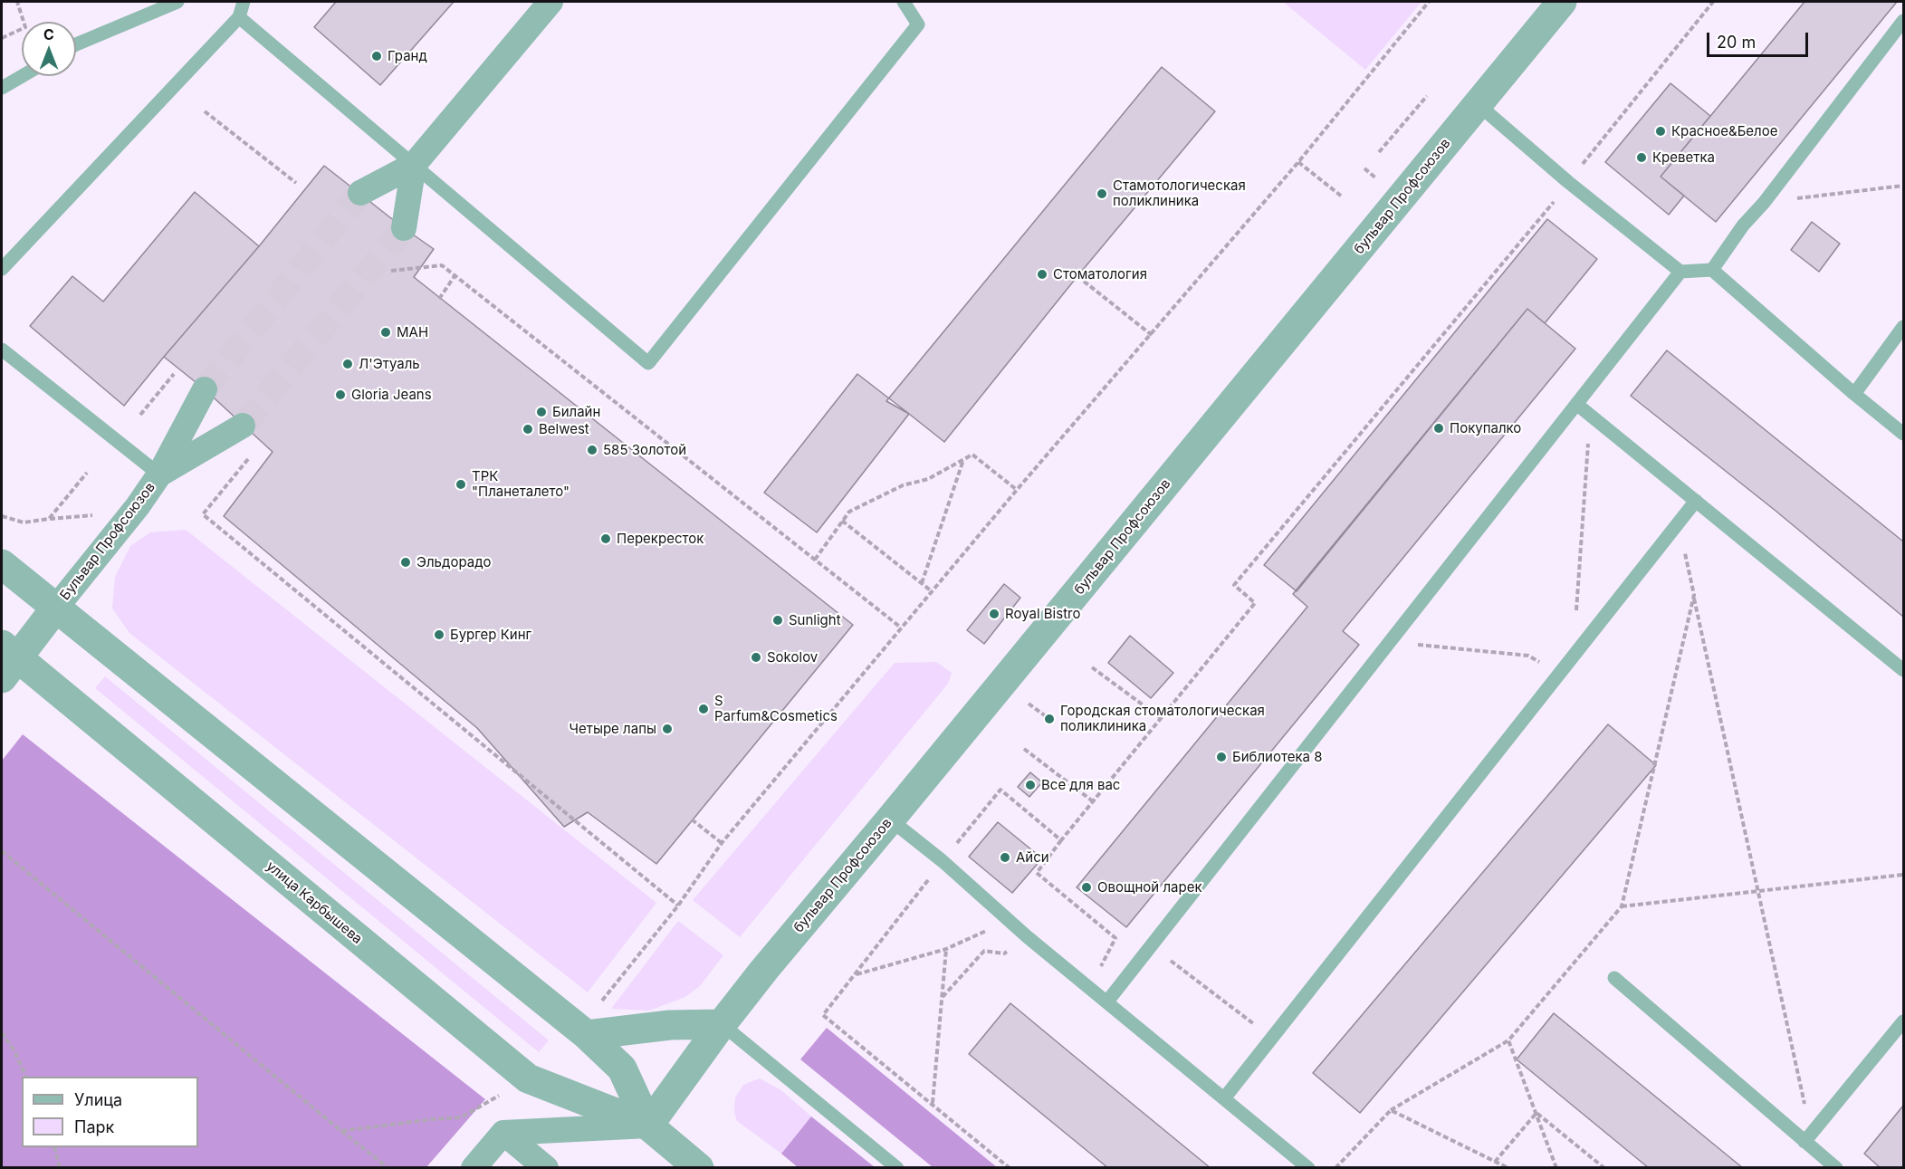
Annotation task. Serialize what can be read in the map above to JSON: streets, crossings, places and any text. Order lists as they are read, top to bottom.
{
  "streets": {
    "street": ["бульвар Профсоюзов", "Бульвар Профсоюзов", "улица Карбышева"]
  },
  "crossings": [
    ["бульвар Профсоюзов", "улица Карбышева"],
    ["Бульвар Профсоюзов", "улица Карбышева"]
  ],
  "places": [
    "Гранд",
    "Красное&Белое",
    "Креветка",
    "Стамотологическая поликлиника",
    "Стоматология",
    "МАН",
    "Л'Этуаль",
    "Gloria Jeans",
    "Билайн",
    "Покупалко",
    "Belwest",
    "585 Золотой",
    "ТРК \"Планеталето\"",
    "Перекресток",
    "Эльдорадо",
    "Royal Bistro",
    "Sunlight",
    "Бургер Кинг",
    "Sokolov",
    "S Parfum&Cosmetics",
    "Городская стоматологическая поликлиника",
    "Четыре лапы",
    "Библиотека 8",
    "Все для вас",
    "Айси",
    "Овощной ларек"
  ],
  "legend": ["Улица", "Парк"],
  "scale_bar": "20 m",
  "north": "top"
}
